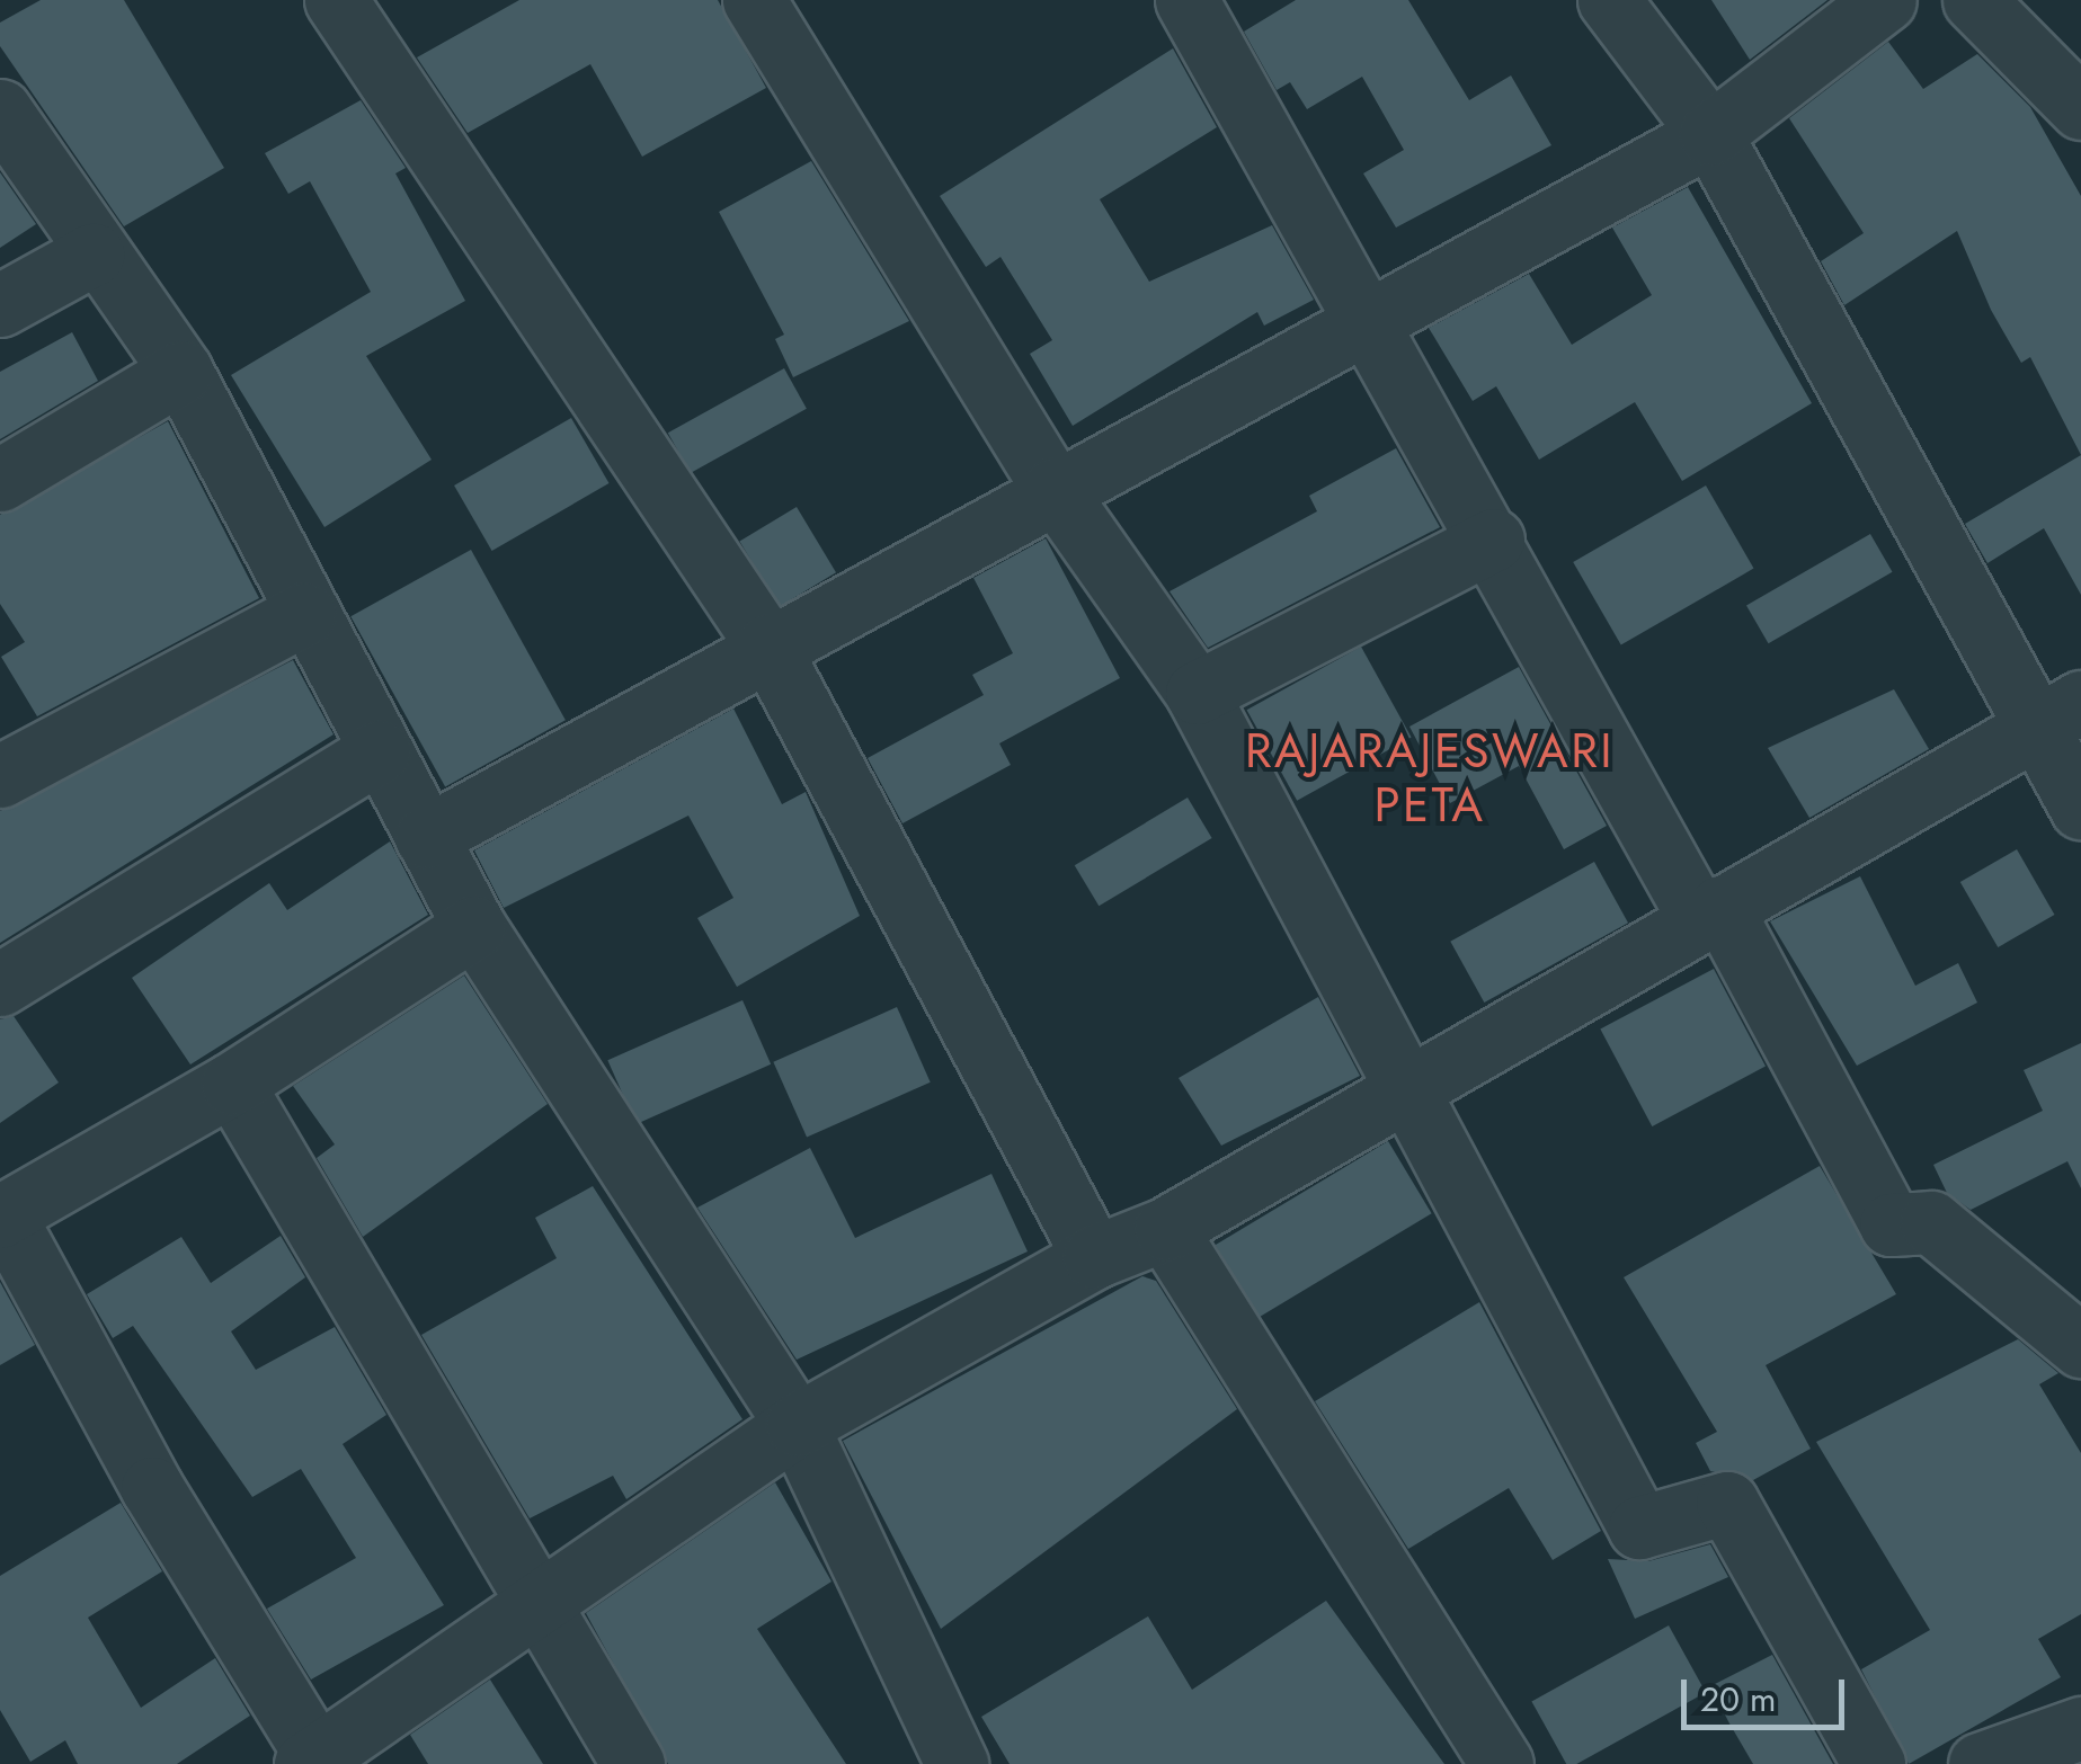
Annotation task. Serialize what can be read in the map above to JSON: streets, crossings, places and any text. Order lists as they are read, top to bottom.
{
  "districts": ["RAJARAJESWARI PETA"],
  "scale_bar": "20 m"
}
